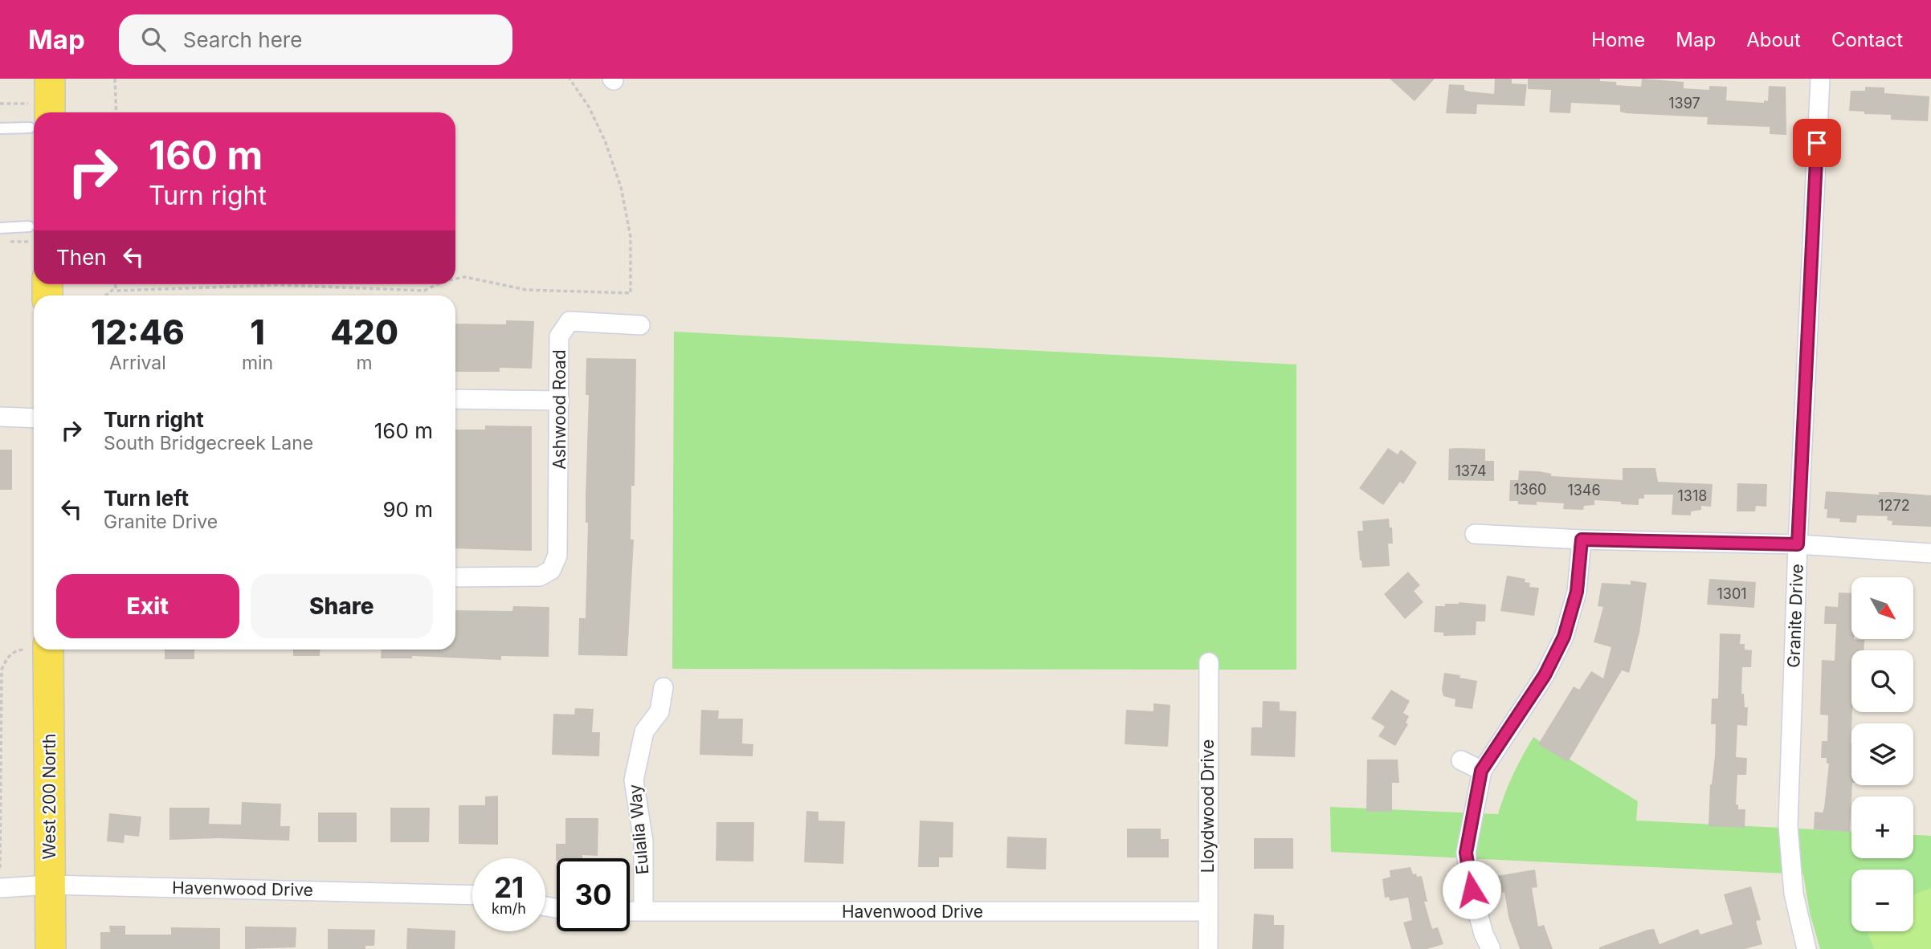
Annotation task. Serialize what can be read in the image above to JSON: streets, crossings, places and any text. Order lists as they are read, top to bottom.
{
  "streets": {
    "main road": ["West 200 North"],
    "street": [
      "Ashwood Road",
      "Granite Drive",
      "Lloydwood Drive",
      "Eulalia Way",
      "Havenwood Drive"
    ]
  },
  "crossings": [
    ["West 200 North", "Havenwood Drive"],
    ["Lloydwood Drive", "Havenwood Drive"],
    ["Eulalia Way", "Havenwood Drive"]
  ],
  "house_numbers": [
    "1397",
    "1374",
    "1360",
    "1346",
    "1318",
    "1272",
    "1301"
  ],
  "north": "bottom right",
  "page": {
    "header": "Map",
    "search": "Search here",
    "nav": [
      "Home",
      "Map",
      "About",
      "Contact"
    ],
    "turn": ["160 m", "Turn right"],
    "then": "Then",
    "eta": [
      "12:46",
      "Arrival",
      "1",
      "min",
      "420",
      "m"
    ],
    "list": [
      {
        "name": "Turn right",
        "note": "South Bridgecreek Lane",
        "value": "160 m"
      },
      {
        "name": "Turn left",
        "note": "Granite Drive",
        "value": "90 m"
      }
    ],
    "buttons": ["Exit", "Share"],
    "map_buttons": ["+", "−"],
    "speed": "21 km/h",
    "limit": "30"
  }
}
